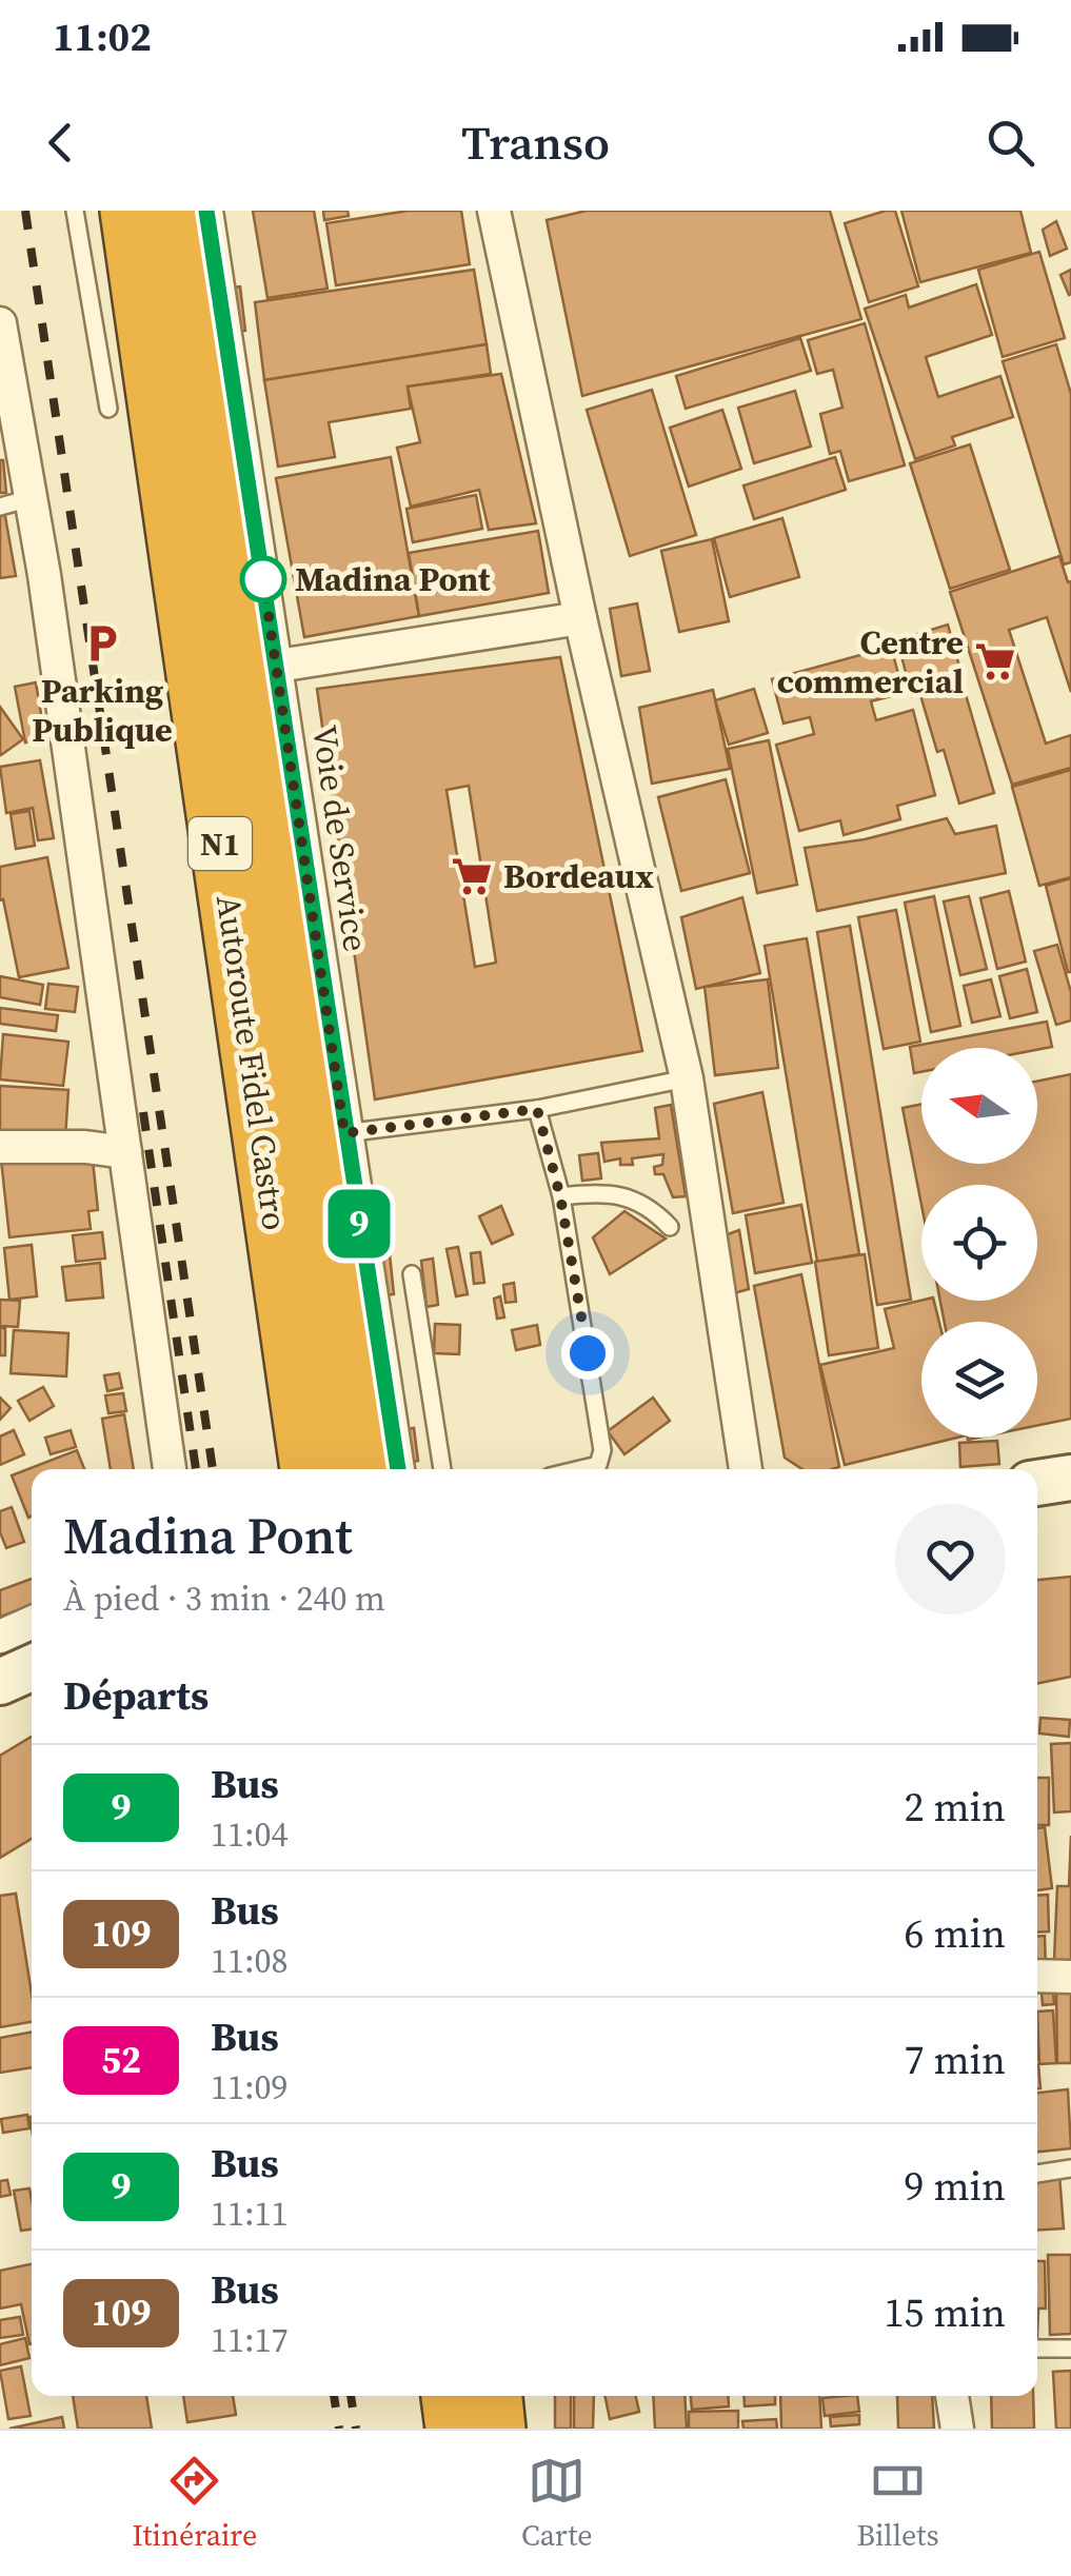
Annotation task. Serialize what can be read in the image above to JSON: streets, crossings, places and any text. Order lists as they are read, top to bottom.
{
  "streets": {
    "highway": ["N1", "Autoroute Fidel Castro"],
    "street": ["Voie de Service"]
  },
  "places": {
    "other": ["Madina Pont"],
    "parking": ["Parking Publique"],
    "supermarket": ["Centre commercial", "Bordeaux"]
  },
  "lines": ["bus line 9"],
  "north": "left",
  "page": {
    "status": "11:02",
    "header": "Transo",
    "on_map": "9",
    "heading": [
      ["Madina Pont", "À pied · 3 min · 240 m"],
      "Départs"
    ],
    "list": [
      {
        "mark": "9",
        "name": "Bus",
        "note": "11:04",
        "value": "2 min"
      },
      {
        "mark": "109",
        "name": "Bus",
        "note": "11:08",
        "value": "6 min"
      },
      {
        "mark": "52",
        "name": "Bus",
        "note": "11:09",
        "value": "7 min"
      },
      {
        "mark": "9",
        "name": "Bus",
        "note": "11:11",
        "value": "9 min"
      },
      {
        "mark": "109",
        "name": "Bus",
        "note": "11:17",
        "value": "15 min"
      }
    ],
    "tabs": ["Itinéraire", "Carte", "Billets"]
  }
}
